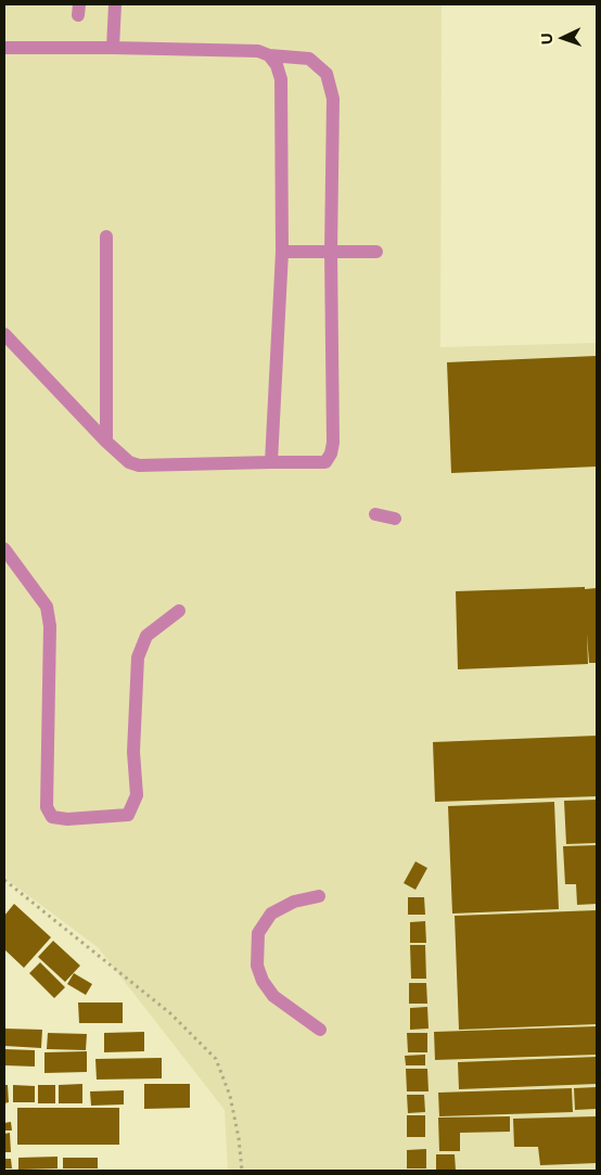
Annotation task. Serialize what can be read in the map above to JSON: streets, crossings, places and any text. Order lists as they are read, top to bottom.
{
  "north": "left"
}
